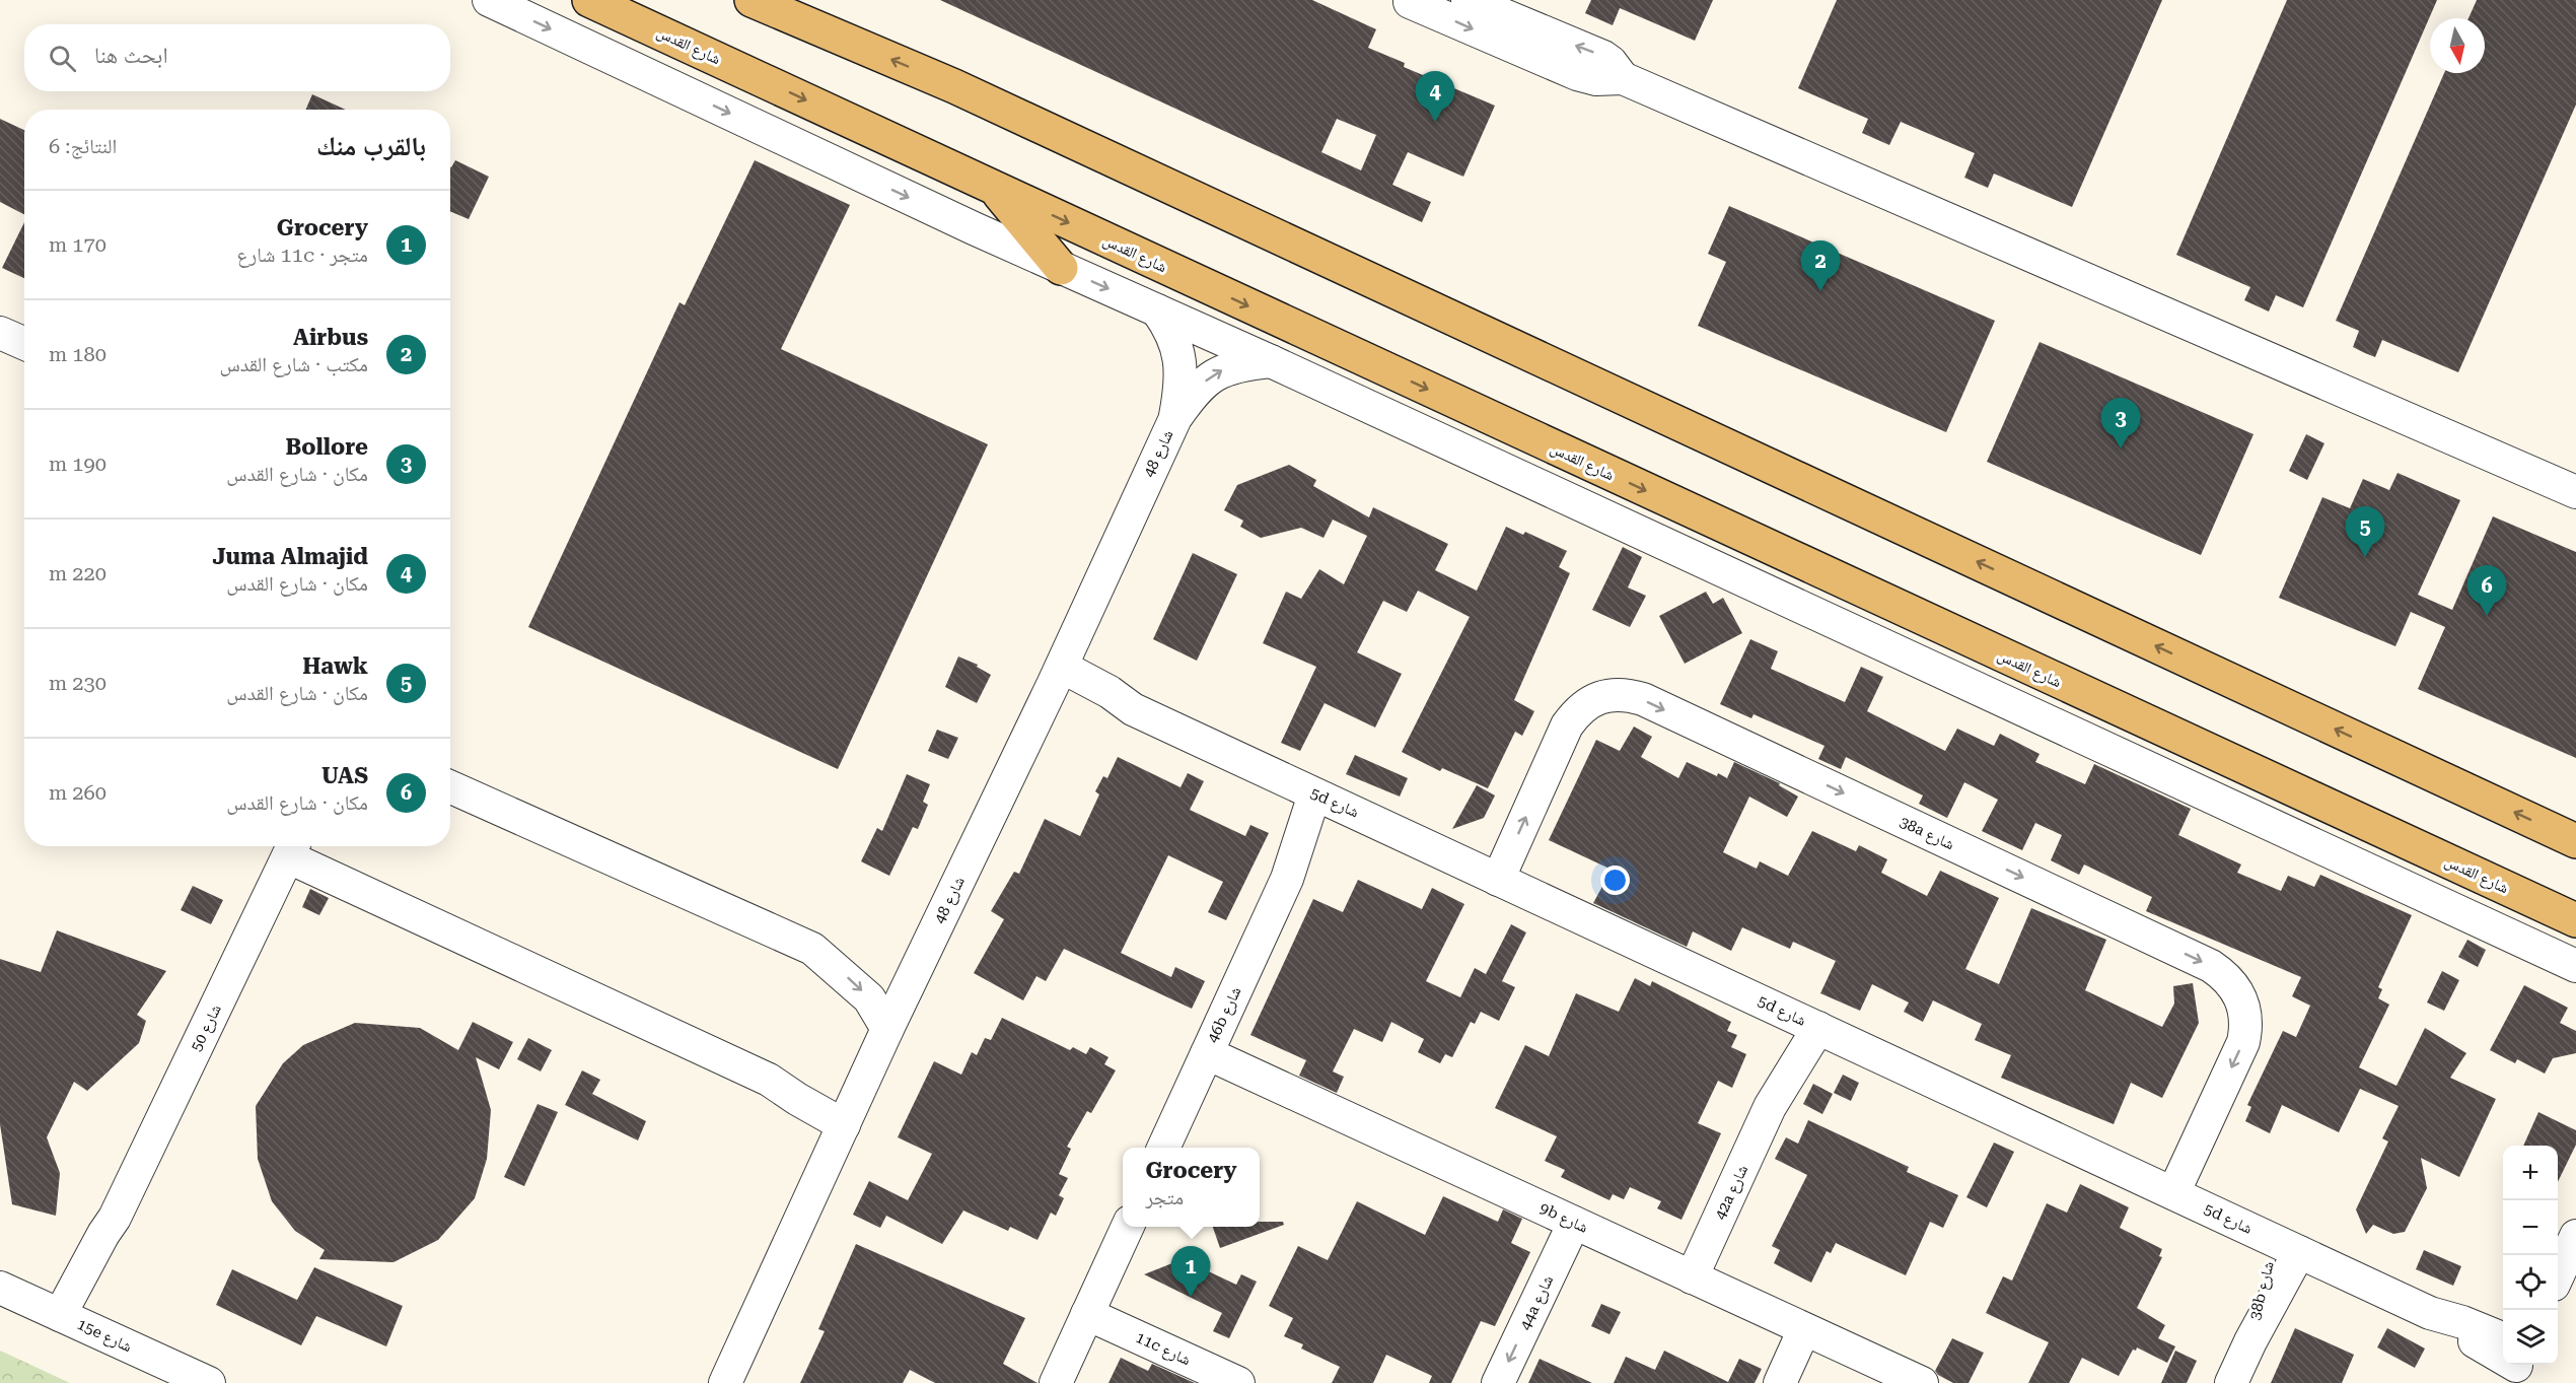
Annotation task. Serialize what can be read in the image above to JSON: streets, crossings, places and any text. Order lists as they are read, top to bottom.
{
  "streets": {
    "main road": ["شارع القدس"],
    "street": [
      "شارع 48",
      "5d شارع",
      "38a شارع",
      "46b شارع",
      "شارع 50",
      "42a شارع",
      "9b شارع",
      "38b شارع",
      "44a شارع",
      "15e شارع",
      "11c شارع"
    ]
  },
  "crossings": [
    ["شارع 48", "5d شارع"],
    ["5d شارع", "38a شارع"],
    ["5d شارع", "46b شارع"],
    ["5d شارع", "42a شارع"],
    ["5d شارع", "38b شارع"],
    ["46b شارع", "9b شارع"],
    ["شارع 50", "15e شارع"],
    ["42a شارع", "9b شارع"],
    ["9b شارع", "44a شارع"]
  ],
  "north": "bottom",
  "page": {
    "search": "ابحث هنا",
    "pins": [
      "4",
      "2",
      "3",
      "5",
      "6",
      "1"
    ],
    "heading": ["بالقرب منك", "النتائج: 6"],
    "list": [
      {
        "mark": "1",
        "name": "Grocery",
        "note": "متجر · 11c شارع",
        "value": "170 m"
      },
      {
        "mark": "2",
        "name": "Airbus",
        "note": "مكتب · شارع القدس",
        "value": "180 m"
      },
      {
        "mark": "3",
        "name": "Bollore",
        "note": "مكان · شارع القدس",
        "value": "190 m"
      },
      {
        "mark": "4",
        "name": "Juma Almajid",
        "note": "مكان · شارع القدس",
        "value": "220 m"
      },
      {
        "mark": "5",
        "name": "Hawk",
        "note": "مكان · شارع القدس",
        "value": "230 m"
      },
      {
        "mark": "6",
        "name": "UAS",
        "note": "مكان · شارع القدس",
        "value": "260 m"
      }
    ],
    "map_buttons": ["+", "−"],
    "popup": ["Grocery", "متجر"]
  }
}
